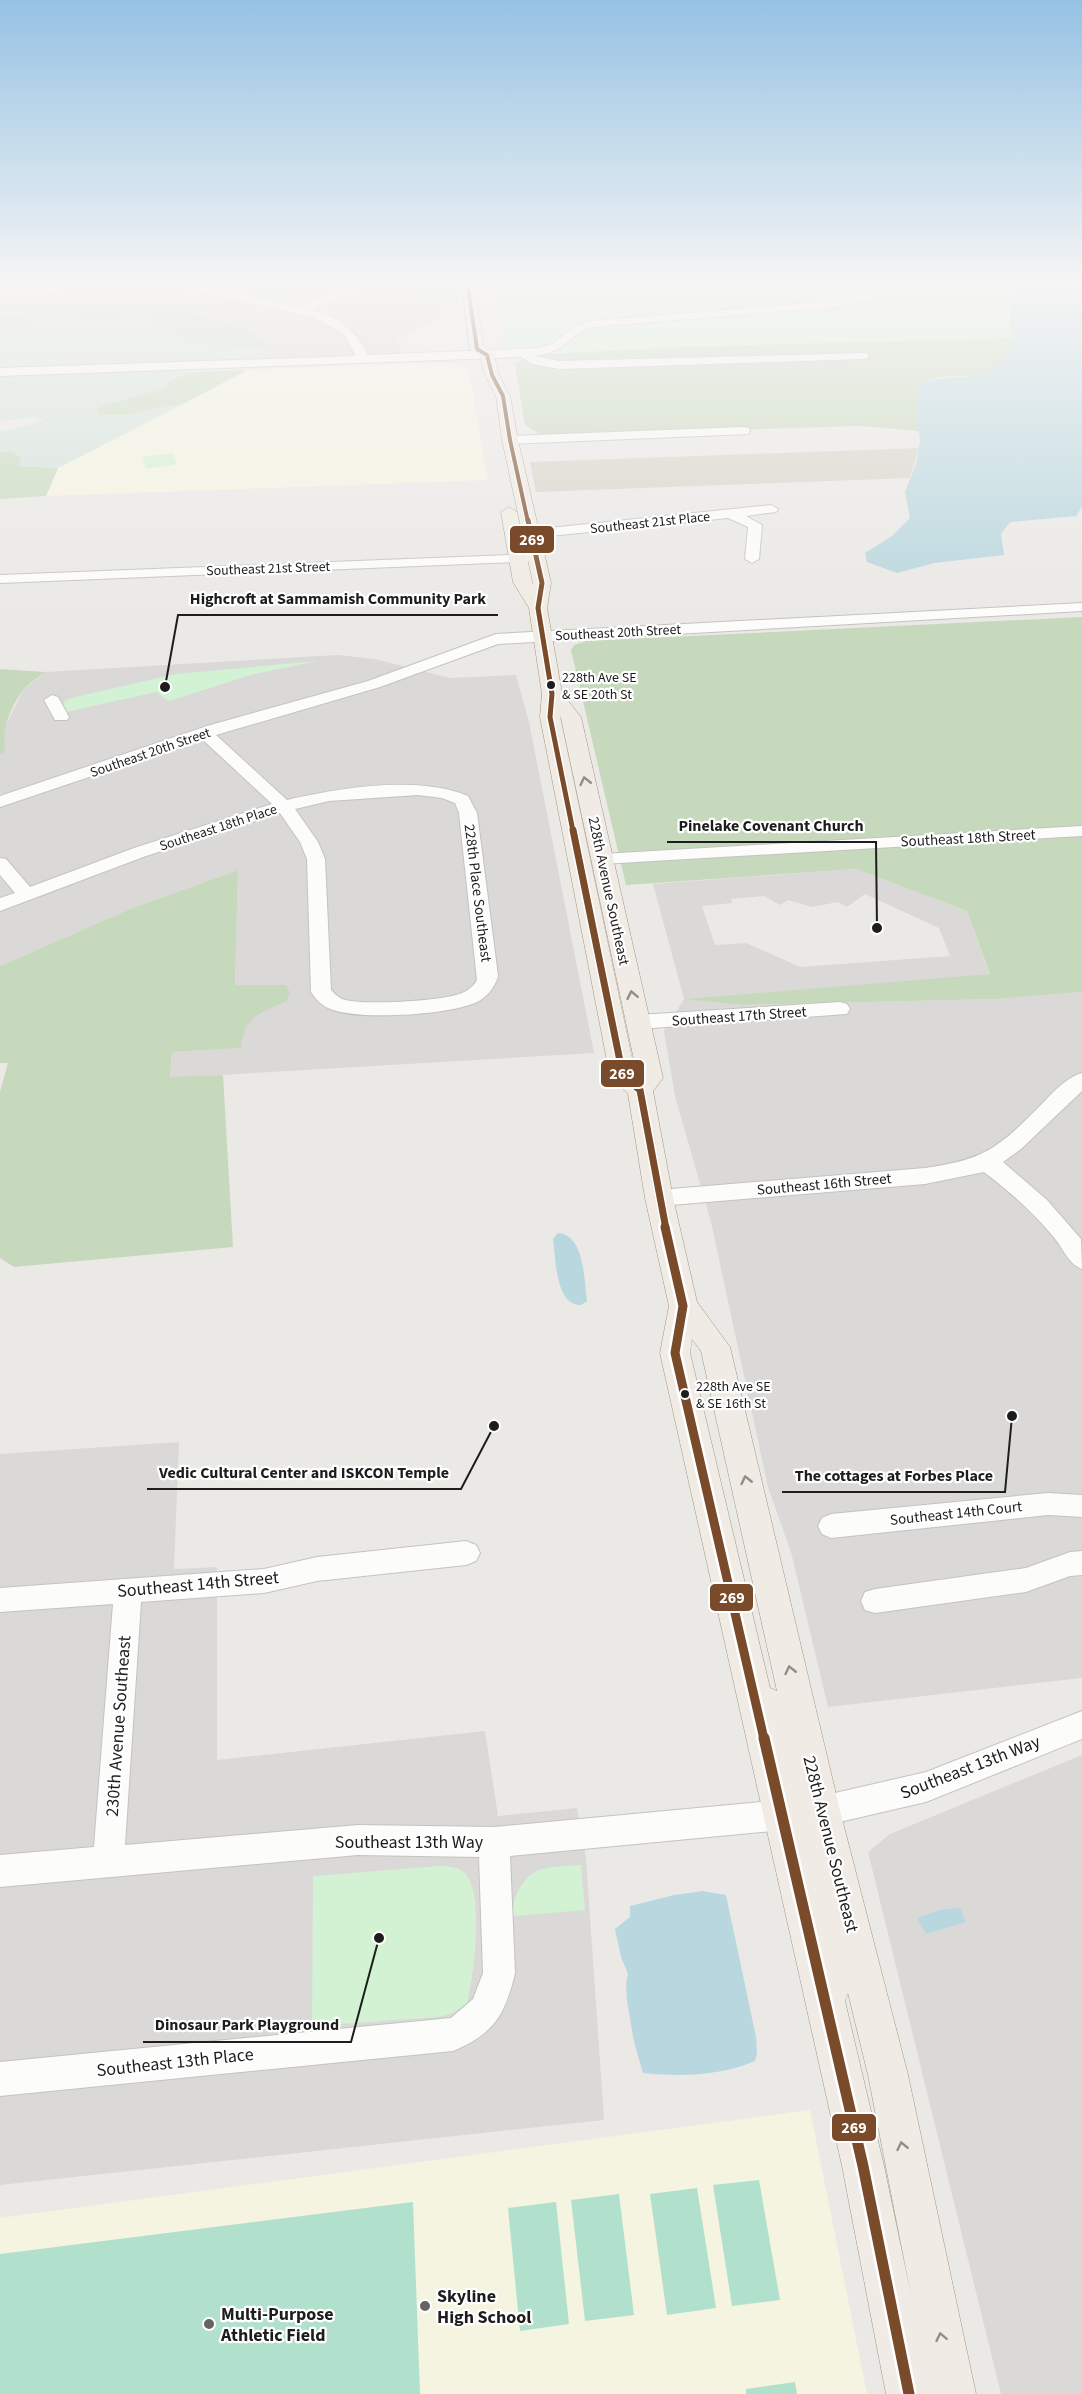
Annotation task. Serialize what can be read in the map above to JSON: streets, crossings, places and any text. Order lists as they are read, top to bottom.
{
  "streets": {
    "main road": ["228th Avenue Southeast"],
    "street": [
      "Southeast 21st Place",
      "Southeast 21st Street",
      "Southeast 20th Street",
      "Southeast 18th Place",
      "Southeast 18th Street",
      "228th Place Southeast",
      "Southeast 17th Street",
      "Southeast 16th Street",
      "Southeast 14th Court",
      "Southeast 14th Street",
      "230th Avenue Southeast",
      "Southeast 13th Way",
      "Southeast 13th Place"
    ]
  },
  "crossings": [
    ["Southeast 21st Place", "228th Avenue Southeast"],
    ["Southeast 21st Street", "228th Avenue Southeast"],
    ["Southeast 20th Street", "228th Avenue Southeast"],
    ["Southeast 18th Place", "228th Place Southeast"],
    ["Southeast 18th Street", "228th Avenue Southeast"],
    ["228th Avenue Southeast", "Southeast 17th Street"],
    ["228th Avenue Southeast", "Southeast 16th Street"],
    ["228th Avenue Southeast", "Southeast 13th Way"],
    ["Southeast 14th Street", "230th Avenue Southeast"],
    ["230th Avenue Southeast", "Southeast 13th Way"],
    ["Southeast 13th Way", "Southeast 13th Place"]
  ],
  "places": [
    "228th Ave SE & SE 20th St",
    "Highcroft at Sammamish Community Park",
    "Pinelake Covenant Church",
    "228th Ave SE & SE 16th St",
    "The cottages at Forbes Place",
    "Vedic Cultural Center and ISKCON Temple",
    "Dinosaur Park Playground",
    "Skyline High School",
    "Multi-Purpose Athletic Field"
  ],
  "lines": ["transit line 269"]
}
